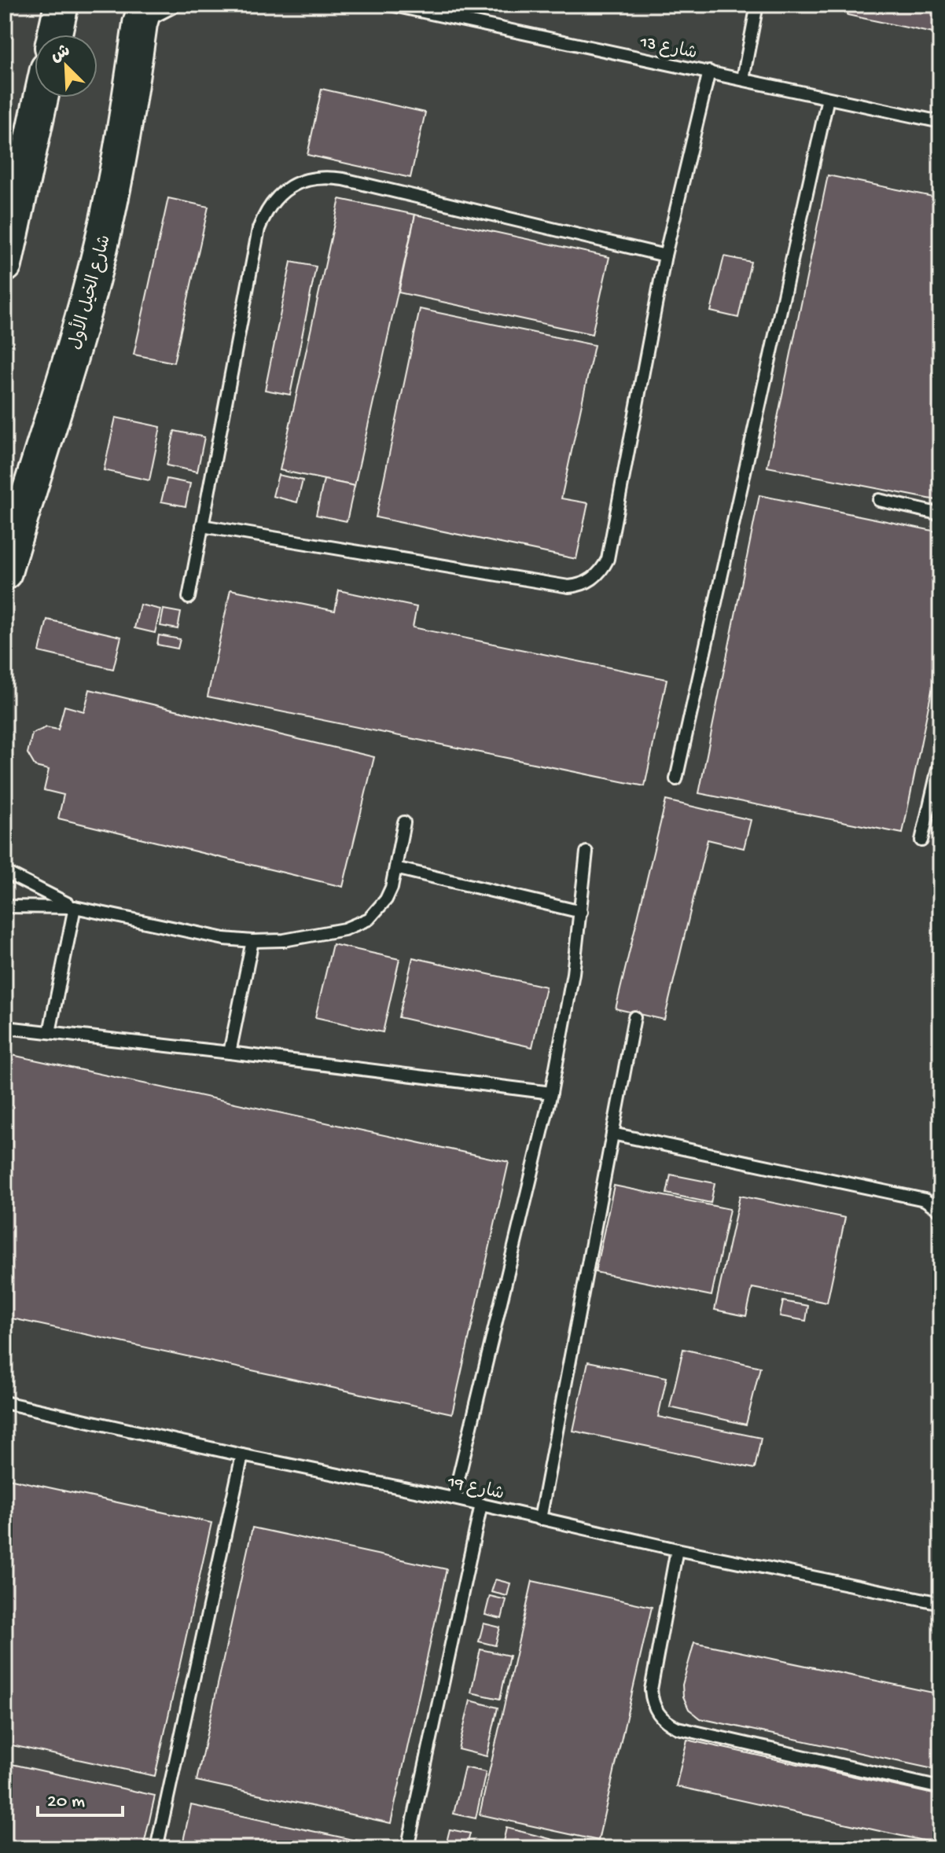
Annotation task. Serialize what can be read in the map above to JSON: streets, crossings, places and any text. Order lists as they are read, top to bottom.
{
  "streets": {
    "main road": ["شارع الخيل الأول"],
    "lane": ["شارع 13", "شارع 19"]
  },
  "scale_bar": "20 m",
  "north": "top left"
}
